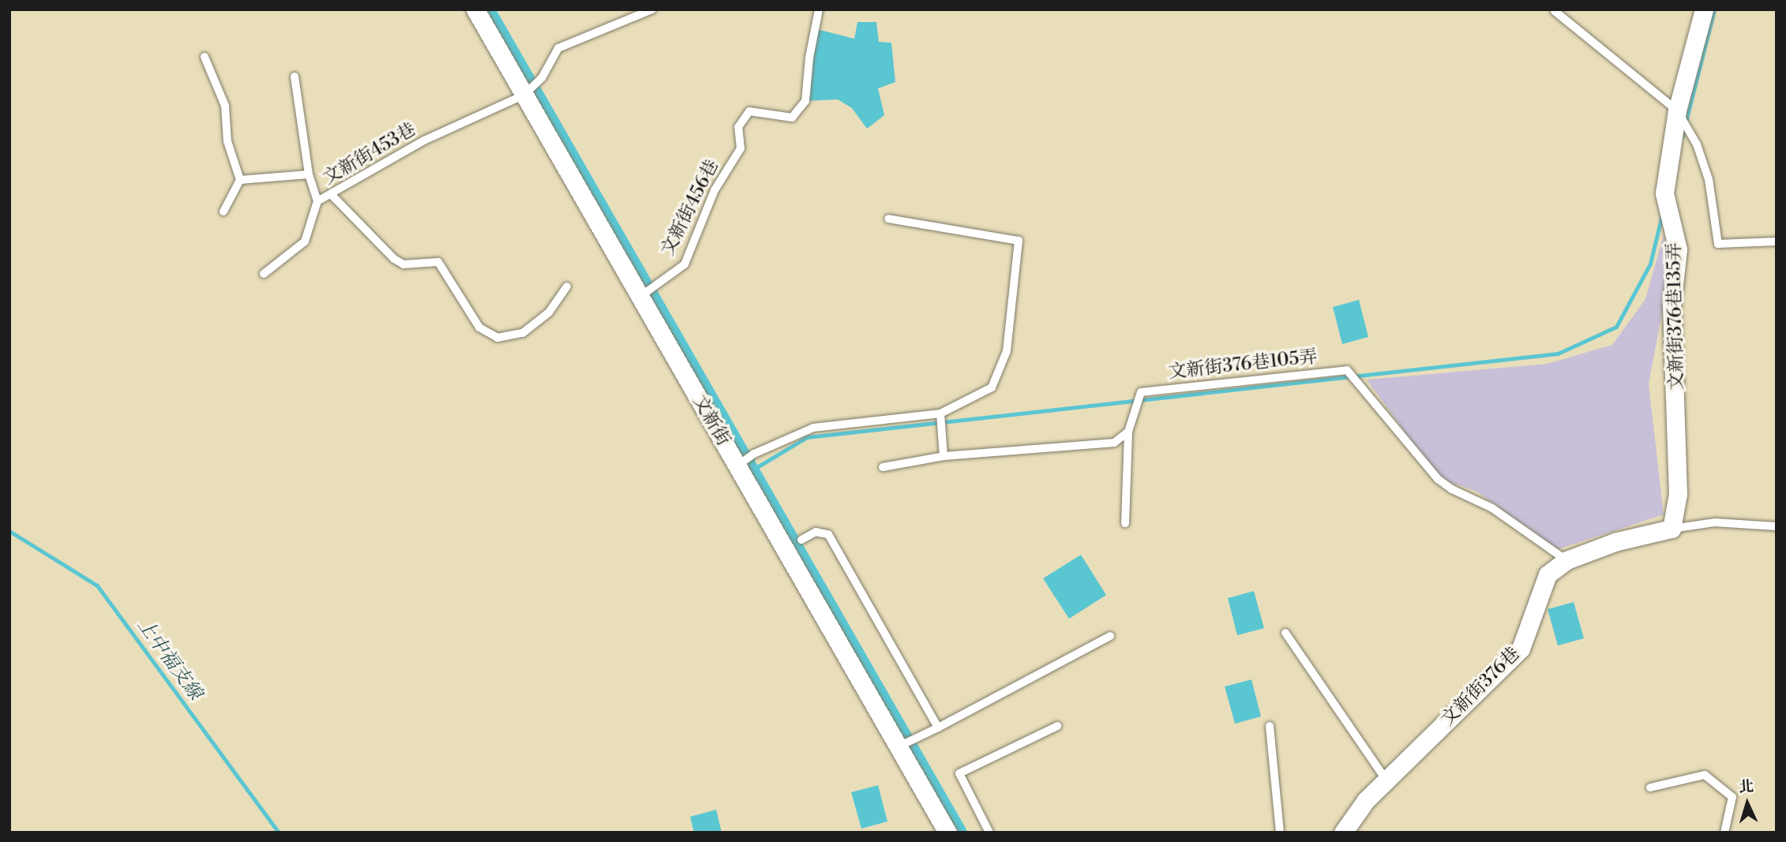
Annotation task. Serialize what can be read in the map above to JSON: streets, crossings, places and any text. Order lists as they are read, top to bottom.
{
  "streets": {
    "street": ["文新街376巷135弄", "文新街", "文新街376巷"],
    "lane": ["文新街453巷", "文新街456巷", "文新街376巷105弄"]
  },
  "crossings": [
    ["文新街453巷", "文新街"],
    ["文新街456巷", "文新街"],
    ["文新街376巷135弄", "文新街376巷"],
    ["文新街376巷105弄", "文新街376巷"]
  ],
  "water": ["上中福支線"],
  "north": "top"
}
